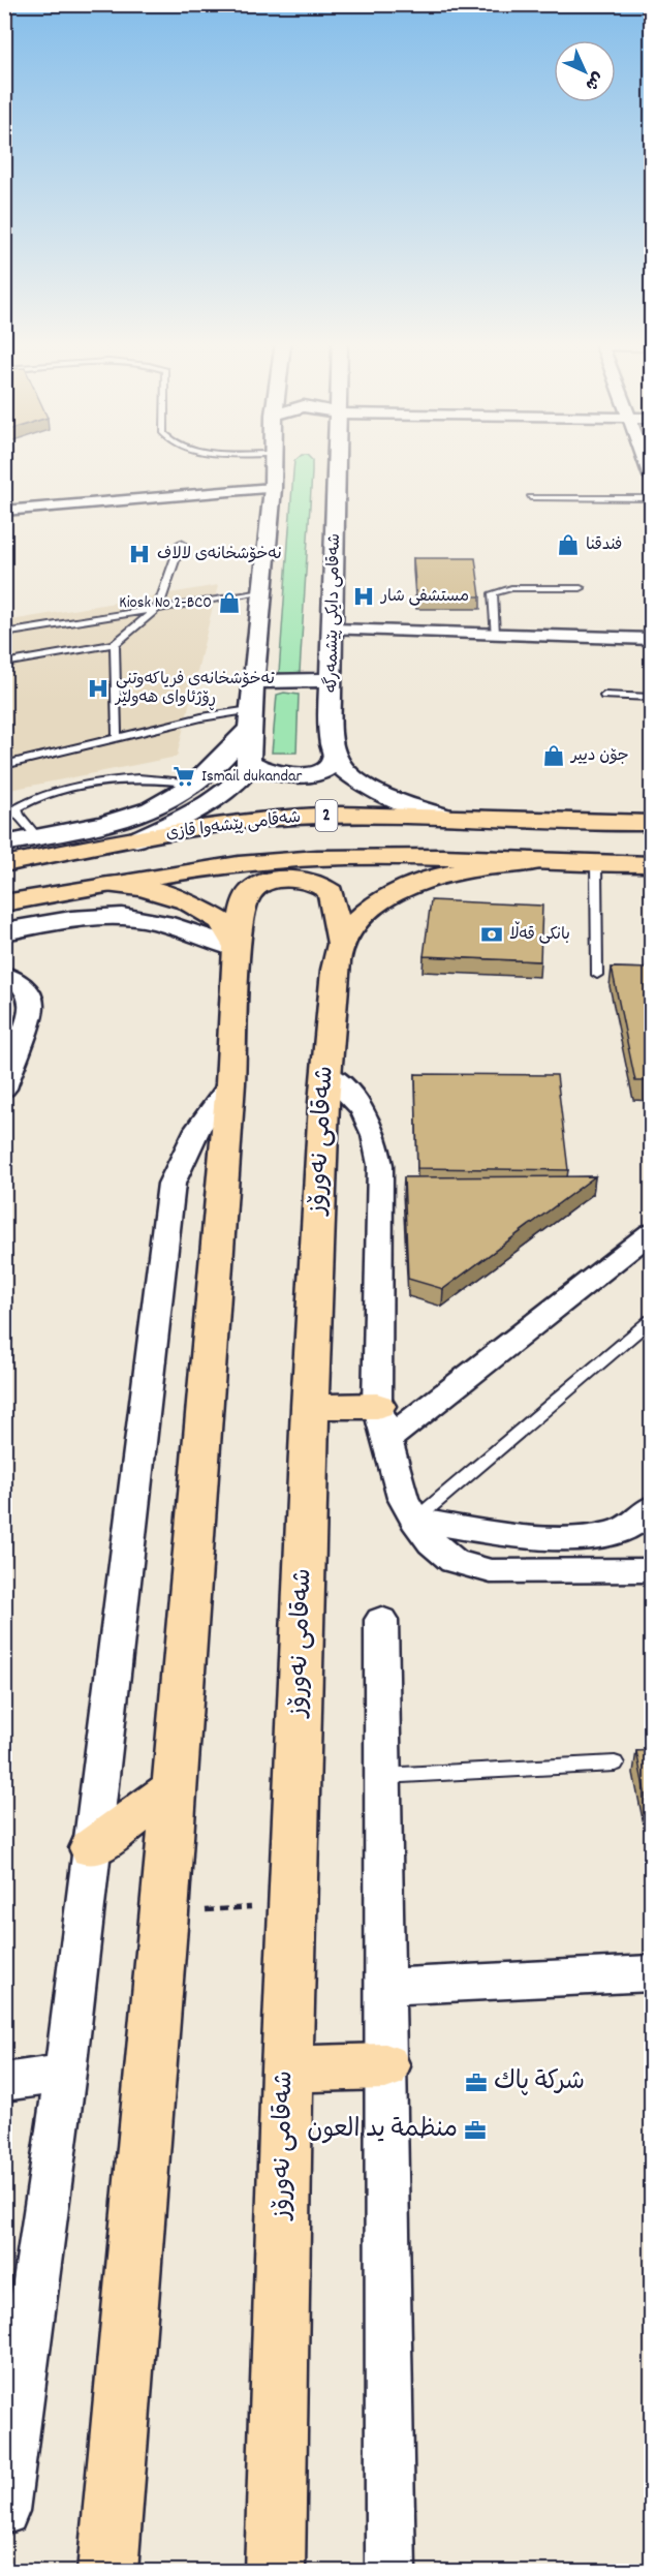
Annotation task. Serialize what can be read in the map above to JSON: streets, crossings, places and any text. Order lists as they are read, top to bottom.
{
  "streets": {
    "main road": ["2", "شەقامی پێشەوا قازی", "شەقامی نەورۆز"],
    "street": ["شەقامی دایکی پێشمەرگە"]
  },
  "places": {
    "shop": ["فندقنا", "Kiosk No 2-BC0", "جۆن دییر"],
    "hospital": ["نەخۆشخانەی لالاف", "مستشفى شار", "نەخۆشخانەی فریاکەوتنی ڕۆژئاوای هەولێر"],
    "supermarket": ["Ismail dukandar"],
    "bank": ["بانکی قەڵا"],
    "office": ["شركة پاك", "منظمة يد العون"]
  },
  "north": "bottom right"
}
